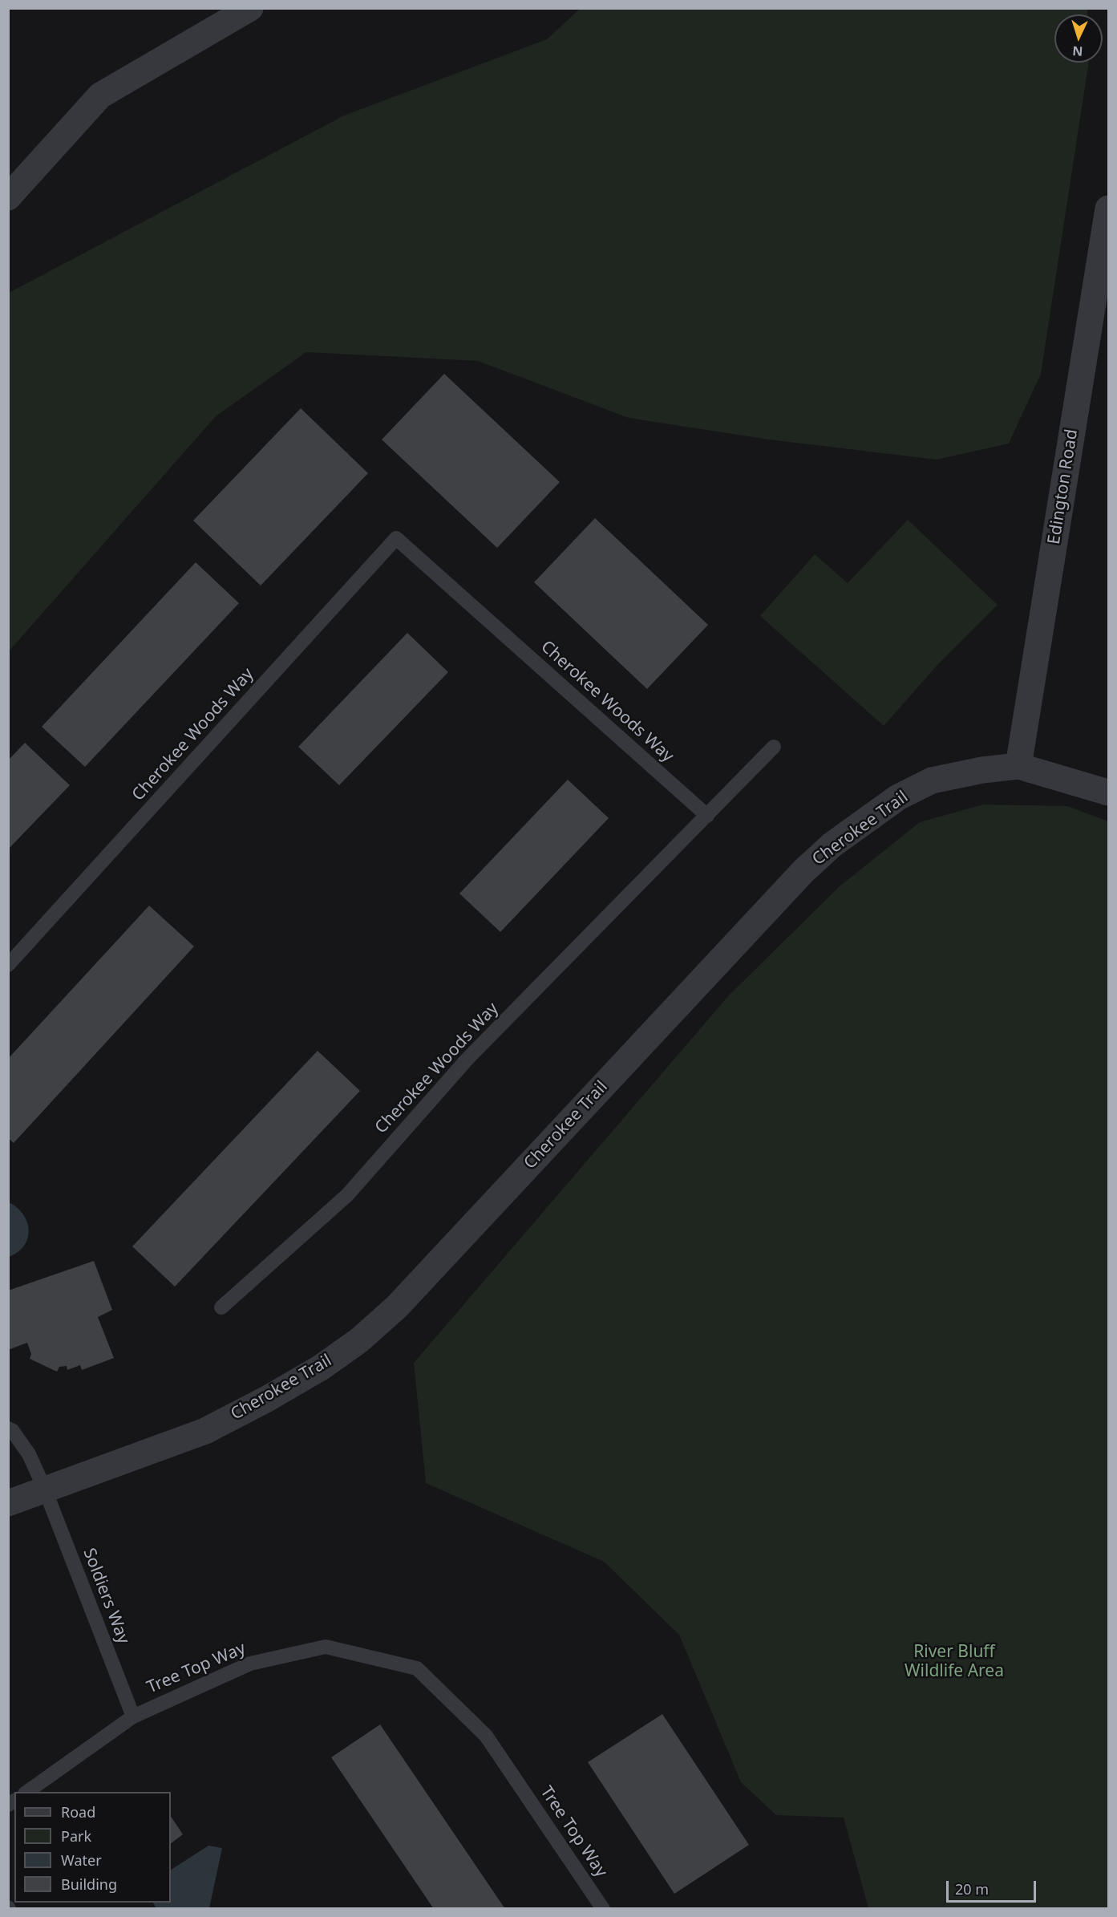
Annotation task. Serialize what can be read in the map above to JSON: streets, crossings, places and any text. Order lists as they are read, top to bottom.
{
  "streets": {
    "street": ["Edington Road", "Cherokee Trail"],
    "lane": ["Cherokee Woods Way", "Soldiers Way", "Tree Top Way"]
  },
  "crossings": [
    ["Edington Road", "Cherokee Trail"],
    ["Cherokee Trail", "Soldiers Way"],
    ["Soldiers Way", "Tree Top Way"]
  ],
  "parks": ["River Bluff Wildlife Area"],
  "legend": [
    "Road",
    "Park",
    "Water",
    "Building"
  ],
  "scale_bar": "20 m",
  "north": "bottom"
}
